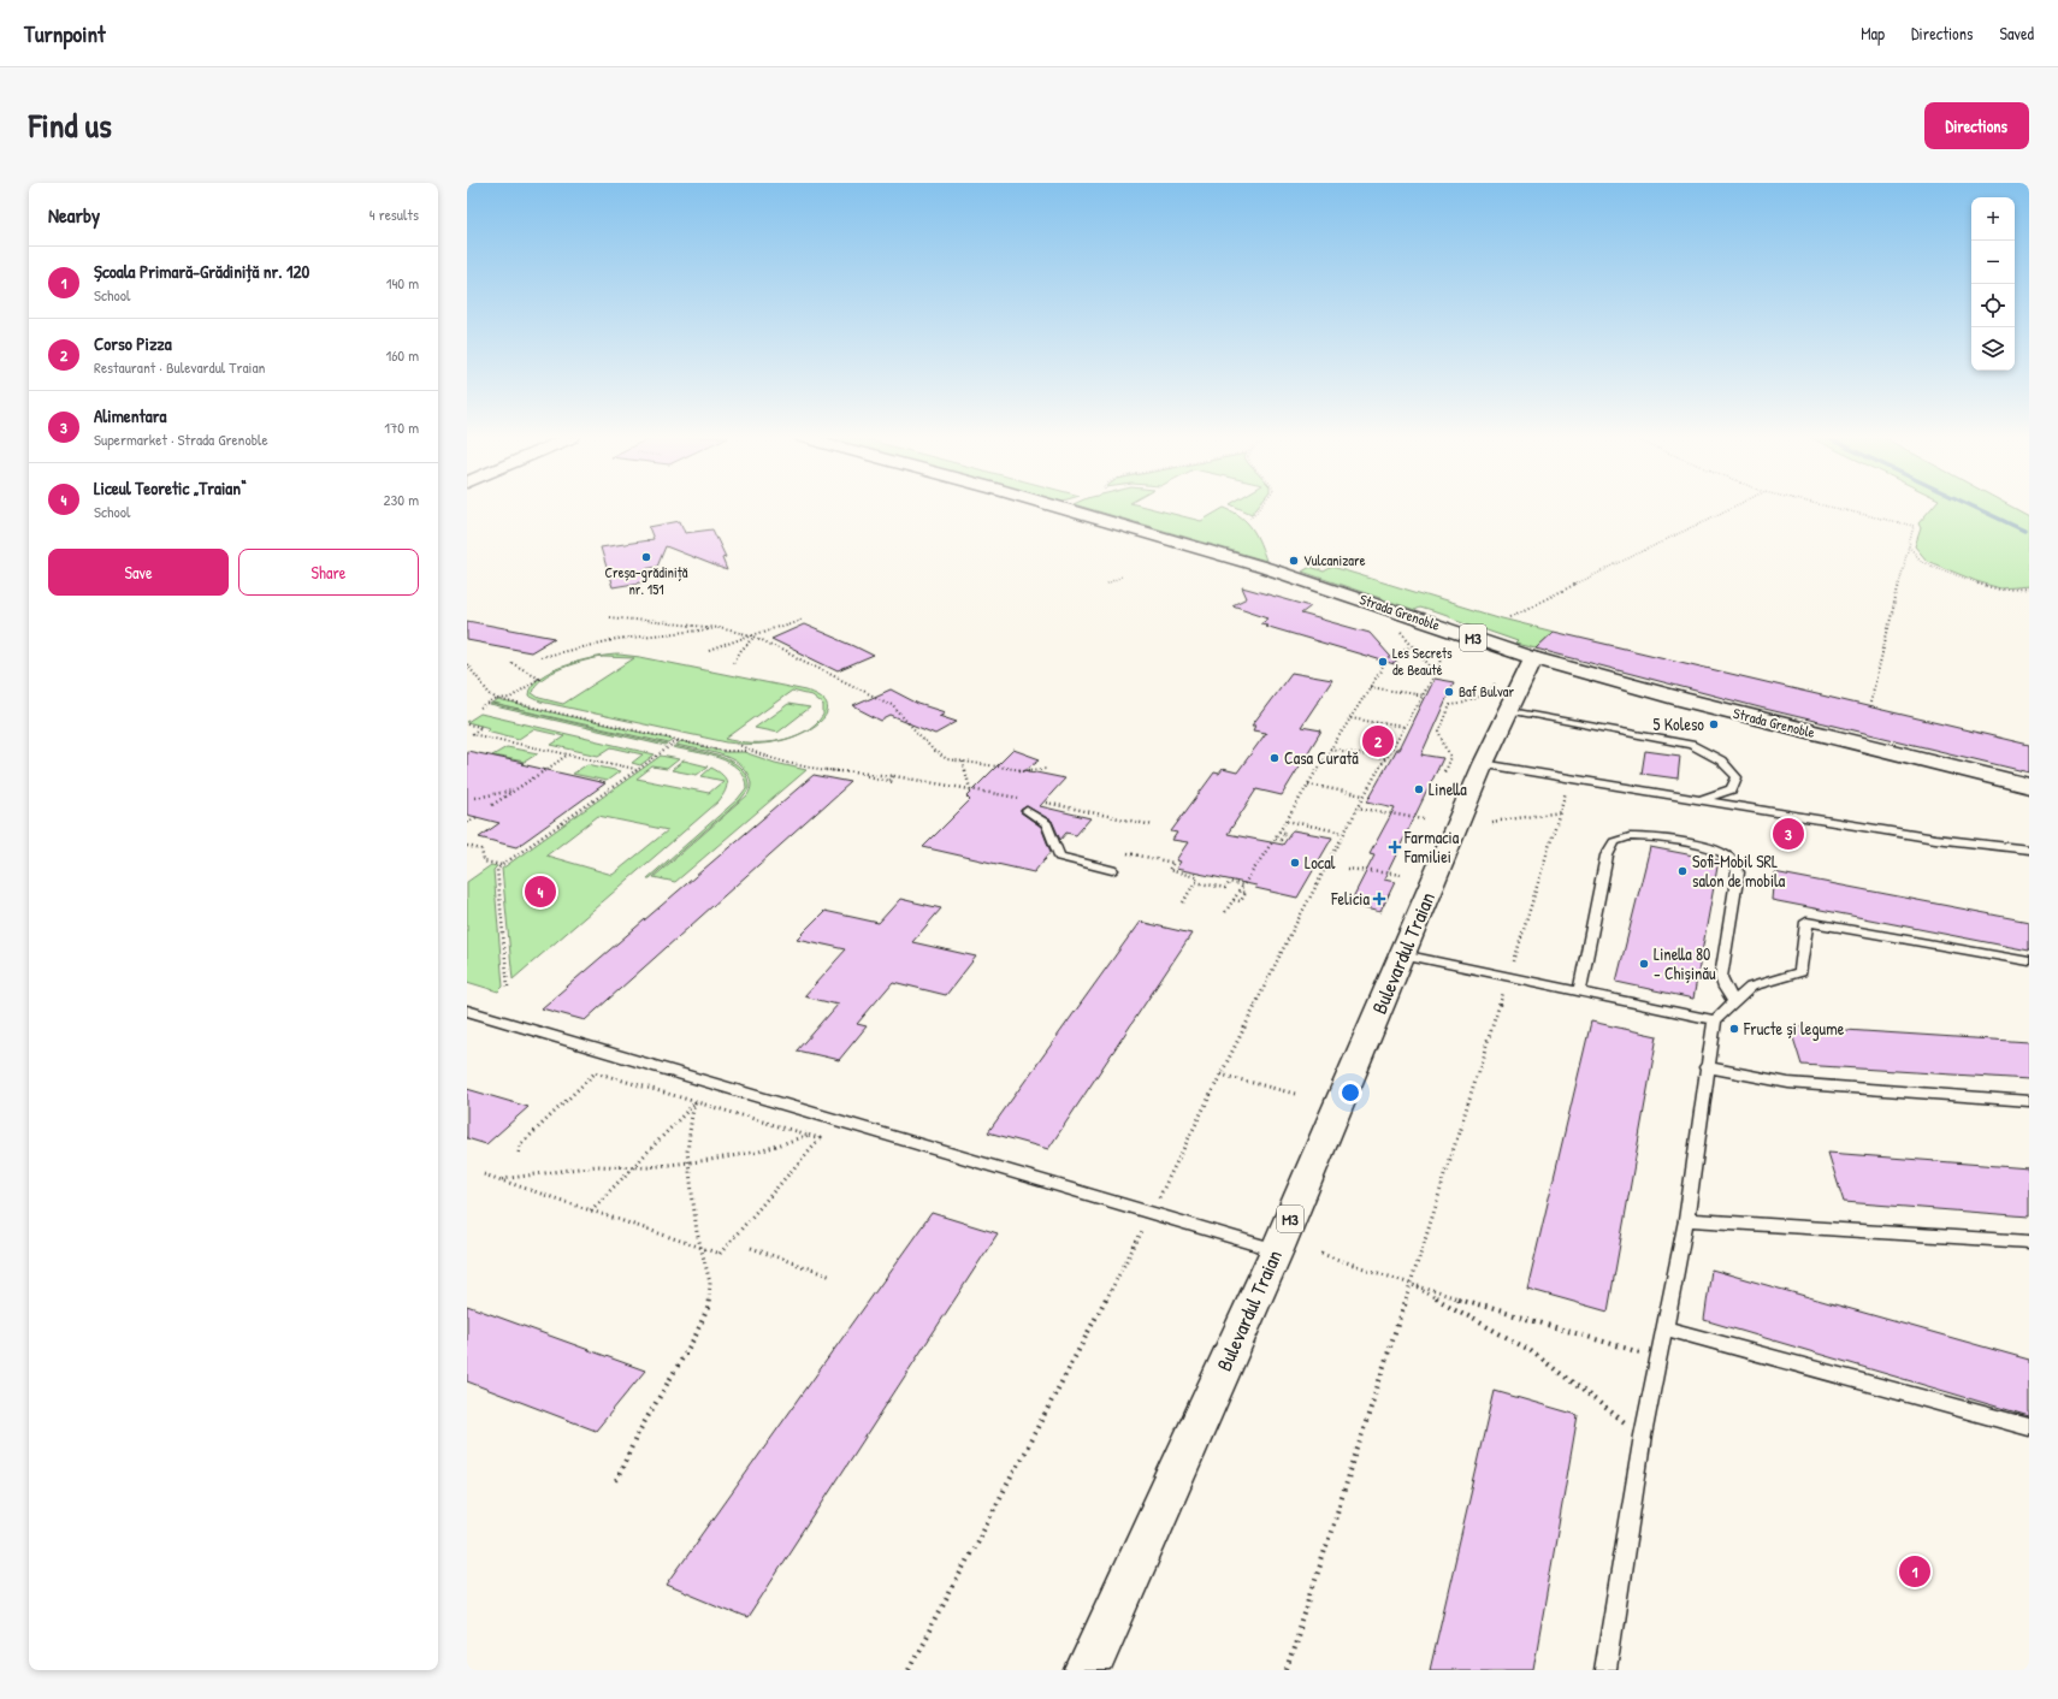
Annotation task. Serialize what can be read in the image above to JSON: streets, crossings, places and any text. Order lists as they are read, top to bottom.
{
  "streets": {
    "main road": ["Strada Grenoble", "M3", "Bulevardul Traian"]
  },
  "crossings": [
    ["Strada Grenoble", "Bulevardul Traian"]
  ],
  "places": {
    "other": [
      "Creșa-grădiniță nr. 151",
      "Vulcanizare",
      "Les Secrets de Beauté",
      "Baf Bulvar",
      "5 Koleso",
      "Casa Curată",
      "Linella",
      "Local",
      "Sofi-Mobil SRL salon de mobila",
      "Linella 80 - Chișinău",
      "Fructe și legume"
    ],
    "health": ["Farmacia Familiei", "Felicia"]
  },
  "page": {
    "header": "Turnpoint",
    "nav": ["Map", "Directions", "Saved"],
    "title": "Find us",
    "buttons": [
      "Directions",
      ["Save", "Share"]
    ],
    "heading": ["Nearby", "4 results"],
    "map_buttons": ["+", "−"],
    "list": [
      {
        "mark": "1",
        "name": "Școala Primară-Grădiniță nr. 120",
        "note": "School",
        "value": "140 m"
      },
      {
        "mark": "2",
        "name": "Corso Pizza",
        "note": "Restaurant · Bulevardul Traian",
        "value": "160 m"
      },
      {
        "mark": "3",
        "name": "Alimentara",
        "note": "Supermarket · Strada Grenoble",
        "value": "170 m"
      },
      {
        "mark": "4",
        "name": "Liceul Teoretic „Traian“",
        "note": "School",
        "value": "230 m"
      }
    ],
    "pins": [
      "2",
      "3",
      "4",
      "1"
    ]
  }
}
